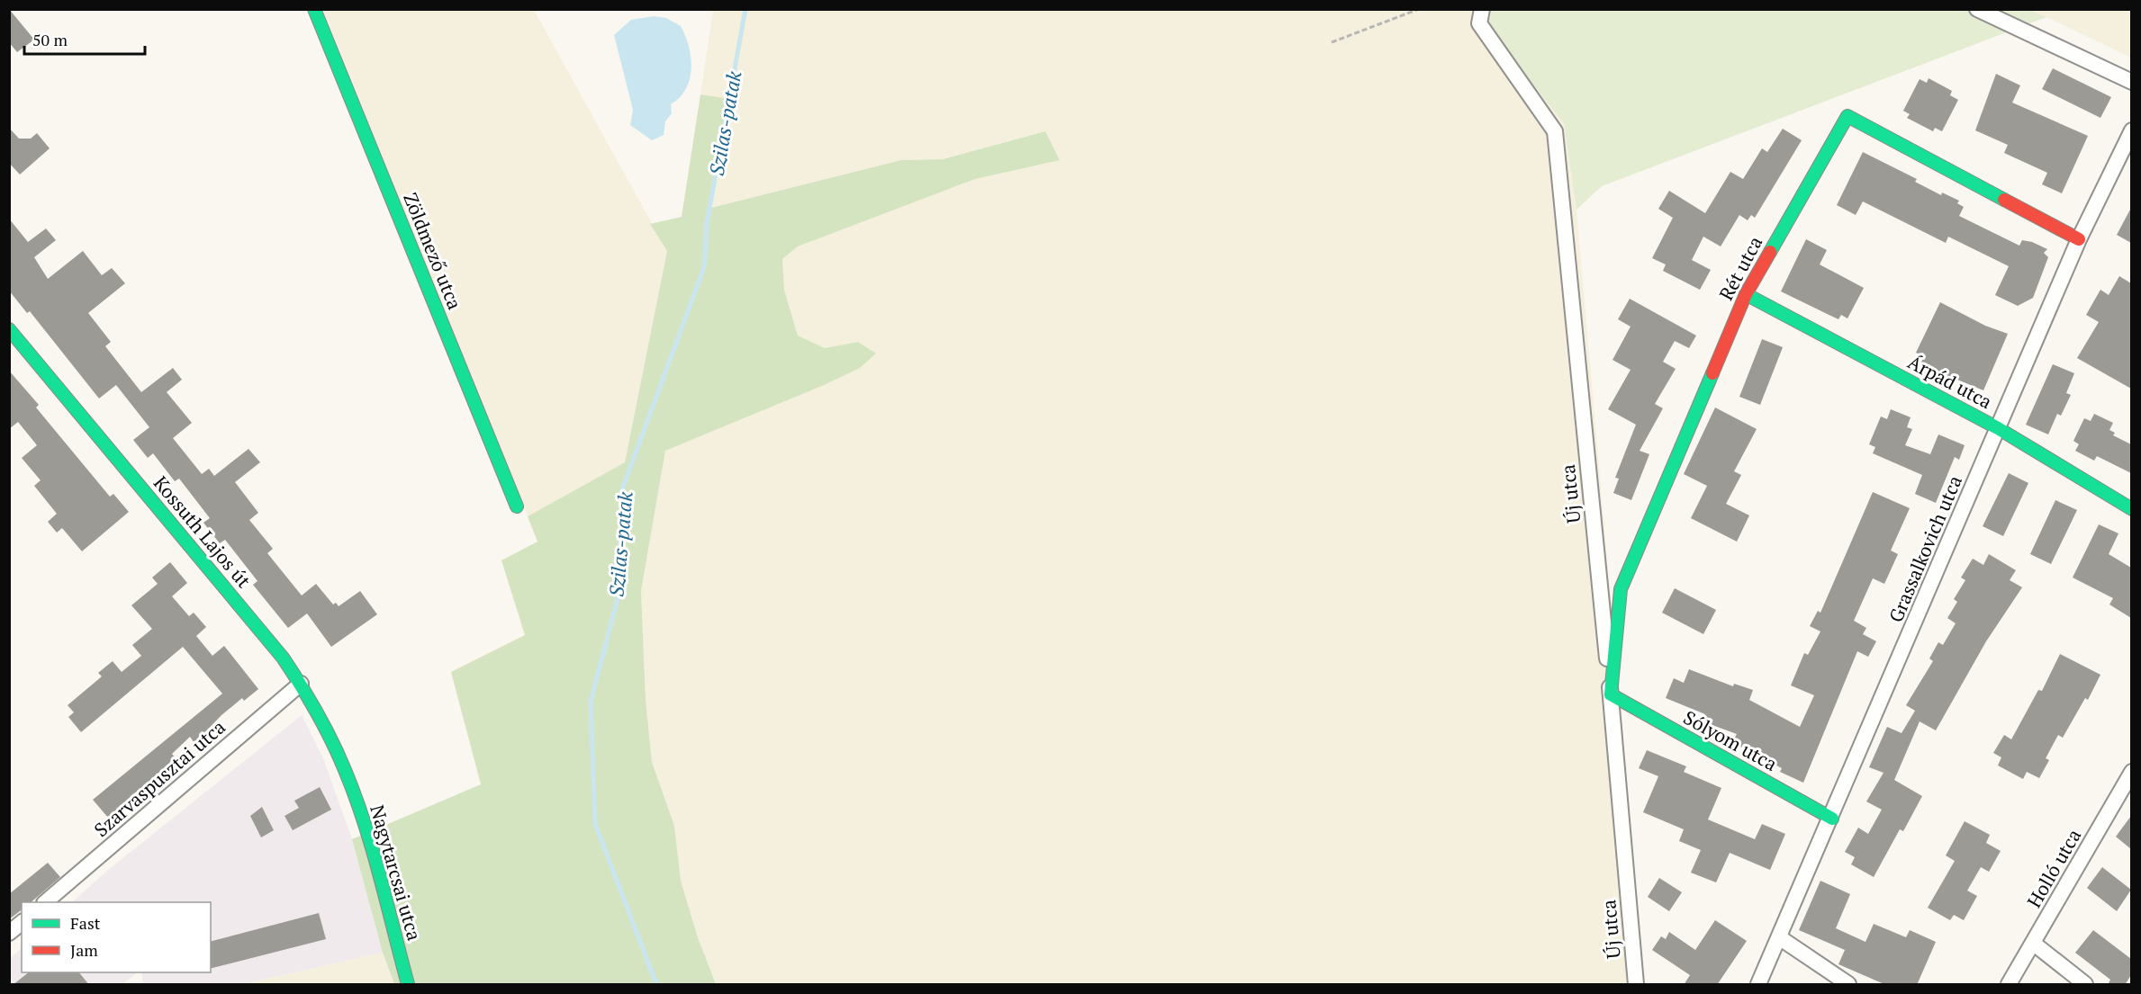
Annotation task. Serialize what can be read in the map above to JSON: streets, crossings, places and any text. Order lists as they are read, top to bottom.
{
  "streets": {
    "street": [
      "Zöldmező utca",
      "Rét utca",
      "Árpád utca",
      "Új utca",
      "Kossuth Lajos út",
      "Grassalkovich utca",
      "Sólyom utca",
      "Szarvaspusztai utca",
      "Holló utca",
      "Nagytarcsai utca"
    ]
  },
  "crossings": [
    ["Rét utca", "Árpád utca"],
    ["Rét utca", "Új utca"],
    ["Rét utca", "Grassalkovich utca"],
    ["Rét utca", "Sólyom utca"],
    ["Árpád utca", "Grassalkovich utca"],
    ["Új utca", "Sólyom utca"],
    ["Kossuth Lajos út", "Szarvaspusztai utca"],
    ["Kossuth Lajos út", "Nagytarcsai utca"],
    ["Grassalkovich utca", "Sólyom utca"]
  ],
  "water": ["Szilas-patak"],
  "legend": ["Fast", "Jam"],
  "scale_bar": "50 m"
}
